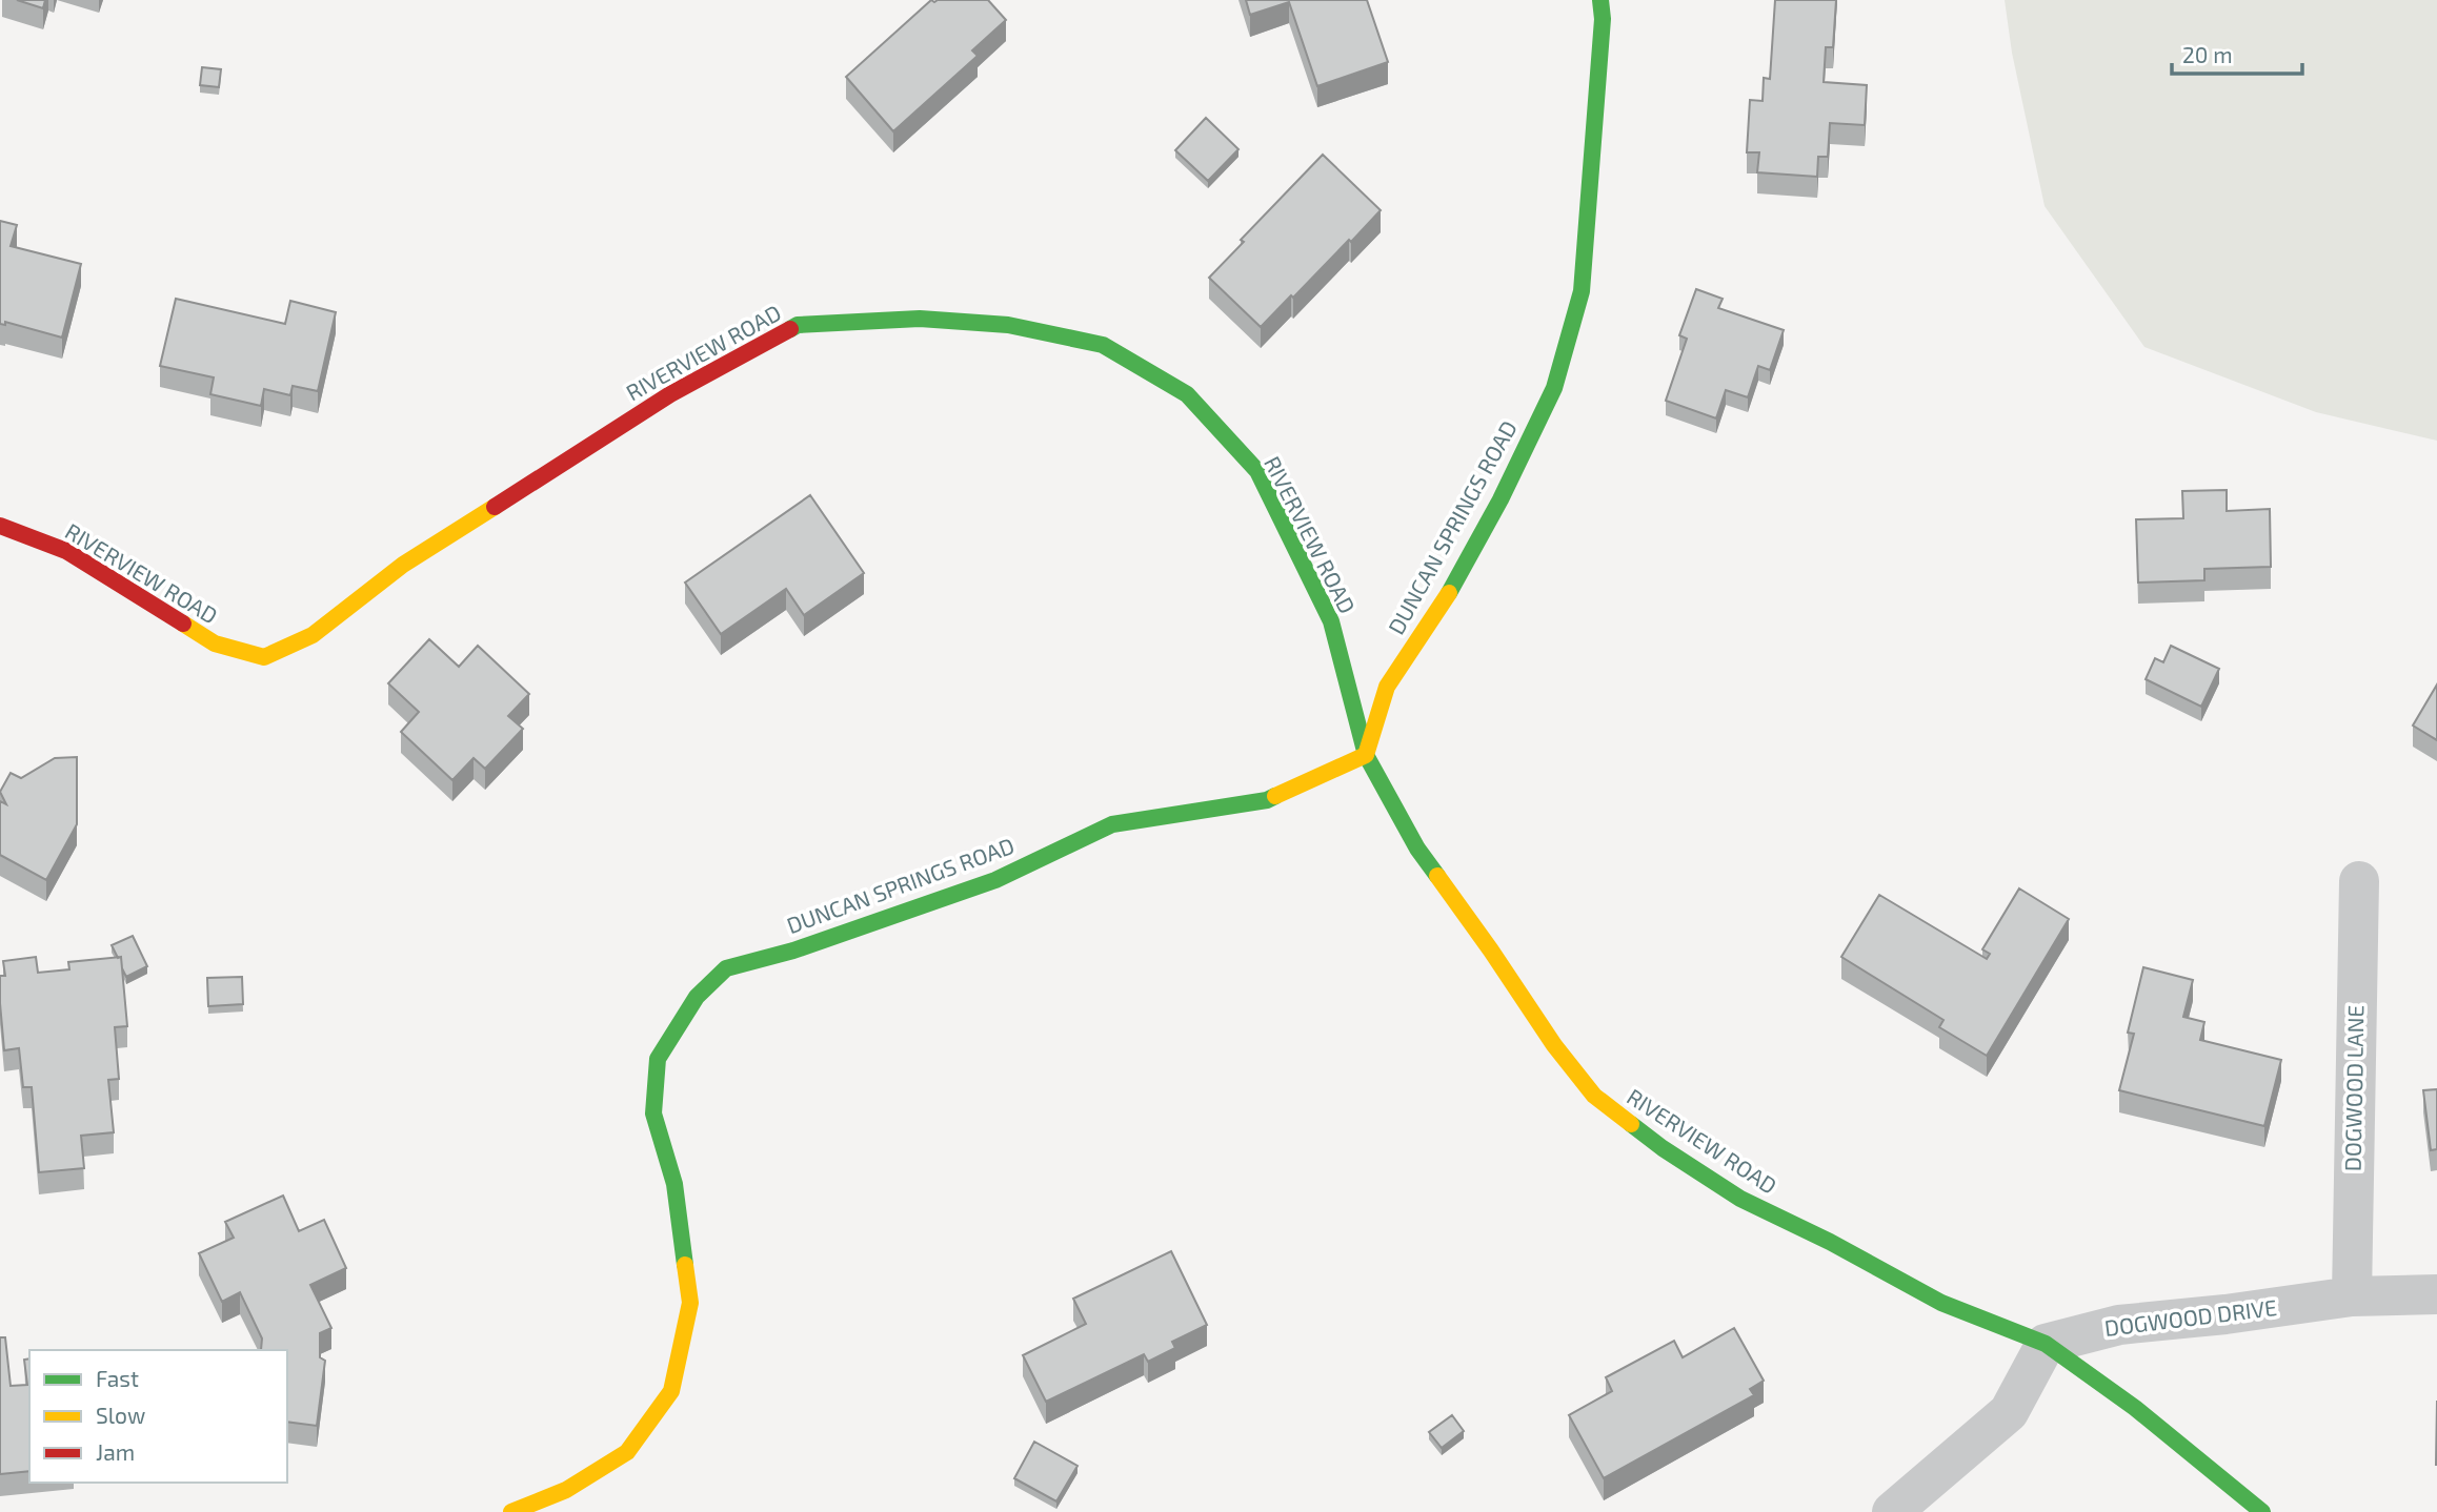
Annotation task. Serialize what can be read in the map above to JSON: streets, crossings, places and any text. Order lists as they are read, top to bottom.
{
  "streets": {
    "street": [
      "RIVERVIEW ROAD",
      "DUNCAN SPRINGS ROAD",
      "DOGWOOD LANE",
      "DOGWOOD DRIVE"
    ]
  },
  "crossings": [
    ["RIVERVIEW ROAD", "DUNCAN SPRINGS ROAD"],
    ["RIVERVIEW ROAD", "DOGWOOD DRIVE"],
    ["DOGWOOD LANE", "DOGWOOD DRIVE"]
  ],
  "legend": ["Fast", "Slow", "Jam"],
  "scale_bar": "20 m"
}
